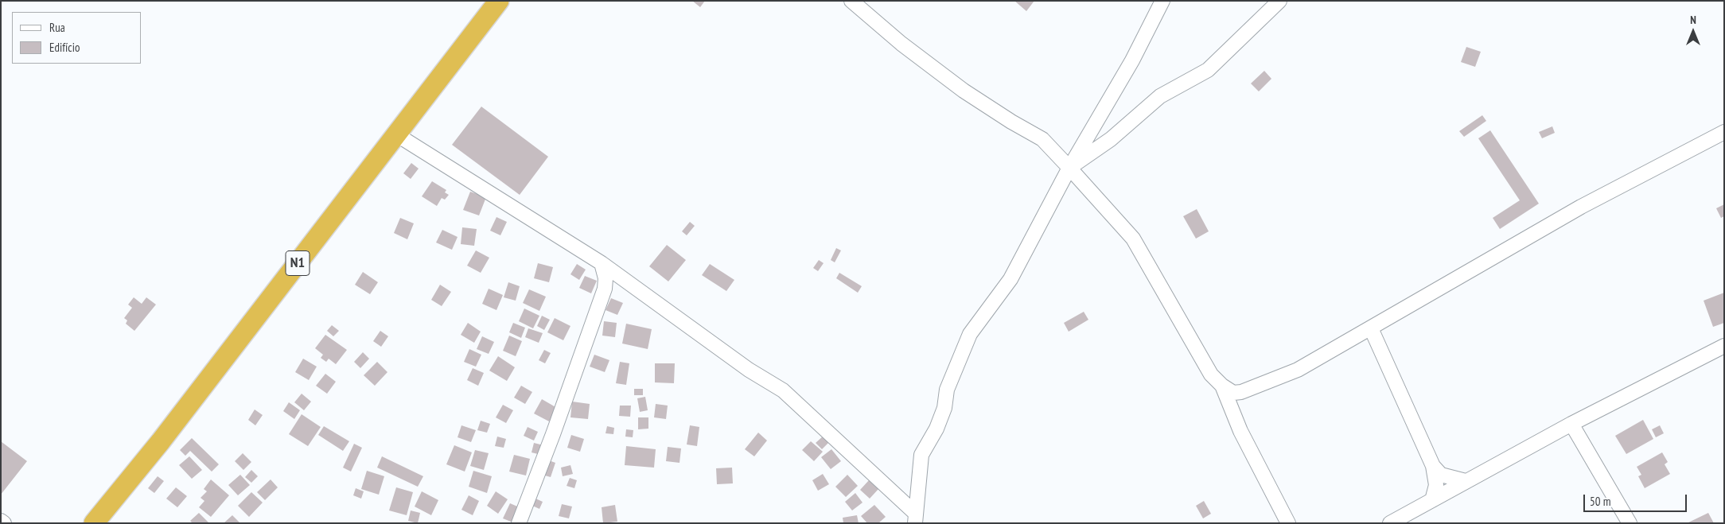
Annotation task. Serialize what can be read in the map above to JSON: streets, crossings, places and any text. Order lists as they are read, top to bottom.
{
  "streets": {
    "highway": ["N1"]
  },
  "legend": ["Rua", "Edifício"],
  "scale_bar": "50 m",
  "north": "top"
}
